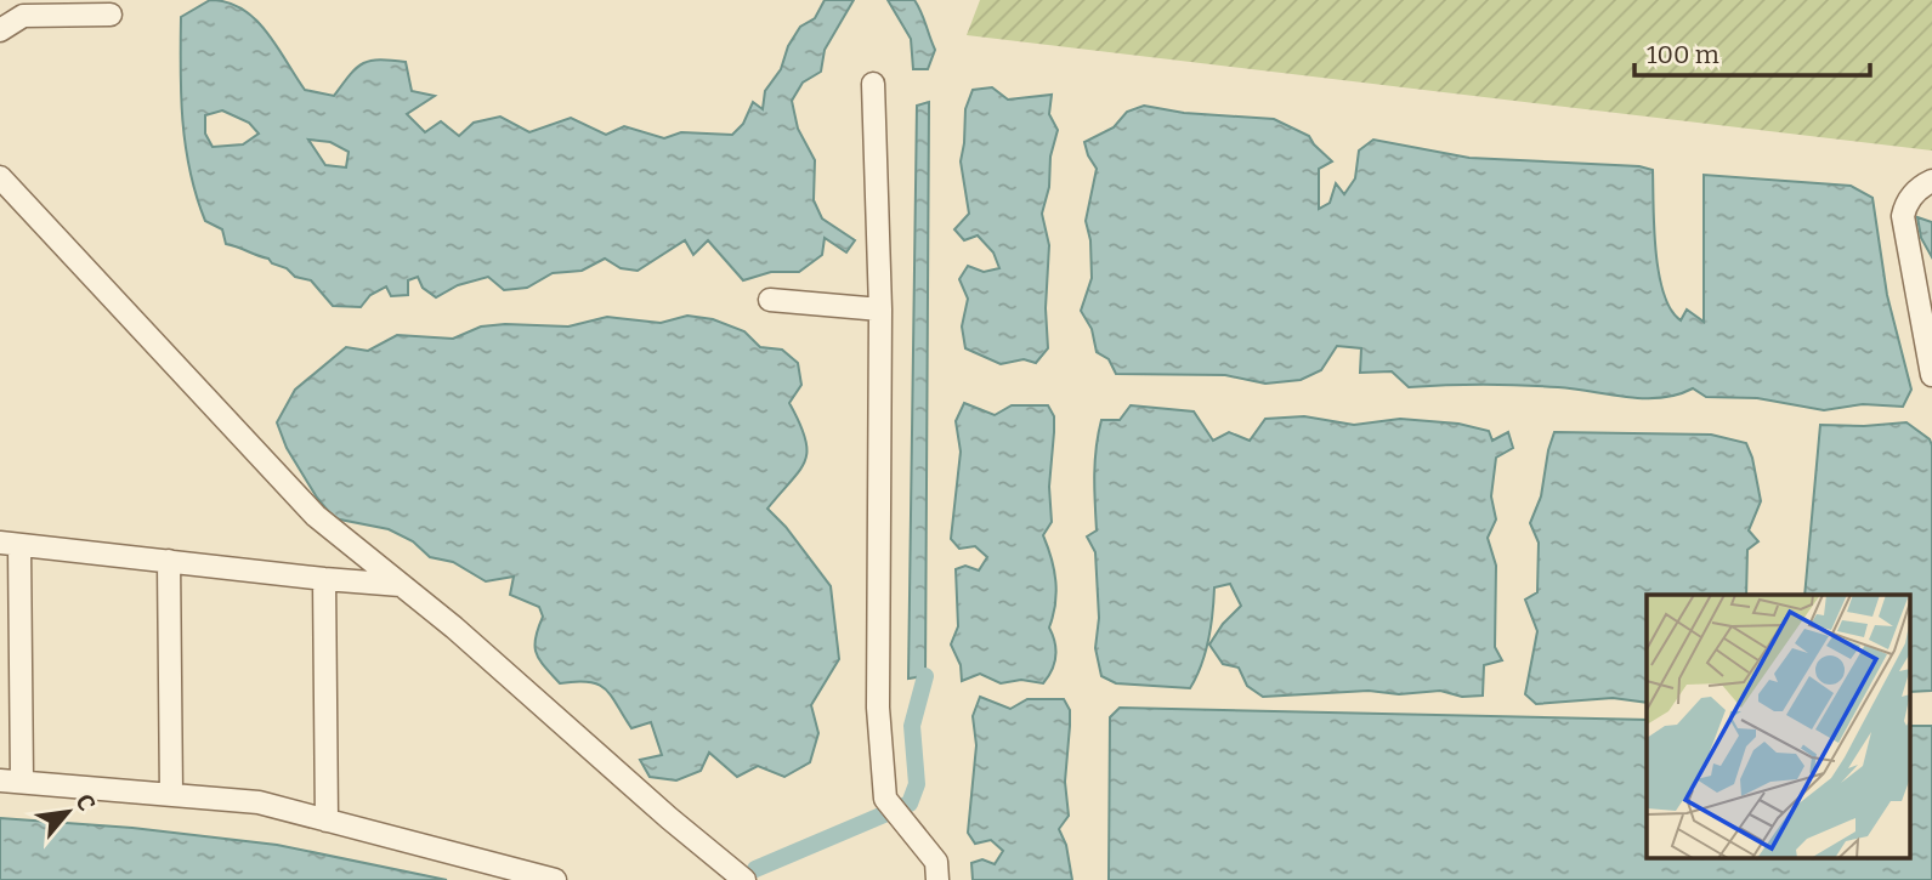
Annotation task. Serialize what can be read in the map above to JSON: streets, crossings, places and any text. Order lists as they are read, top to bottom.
{
  "scale_bar": "100 m",
  "north": "top right"
}
